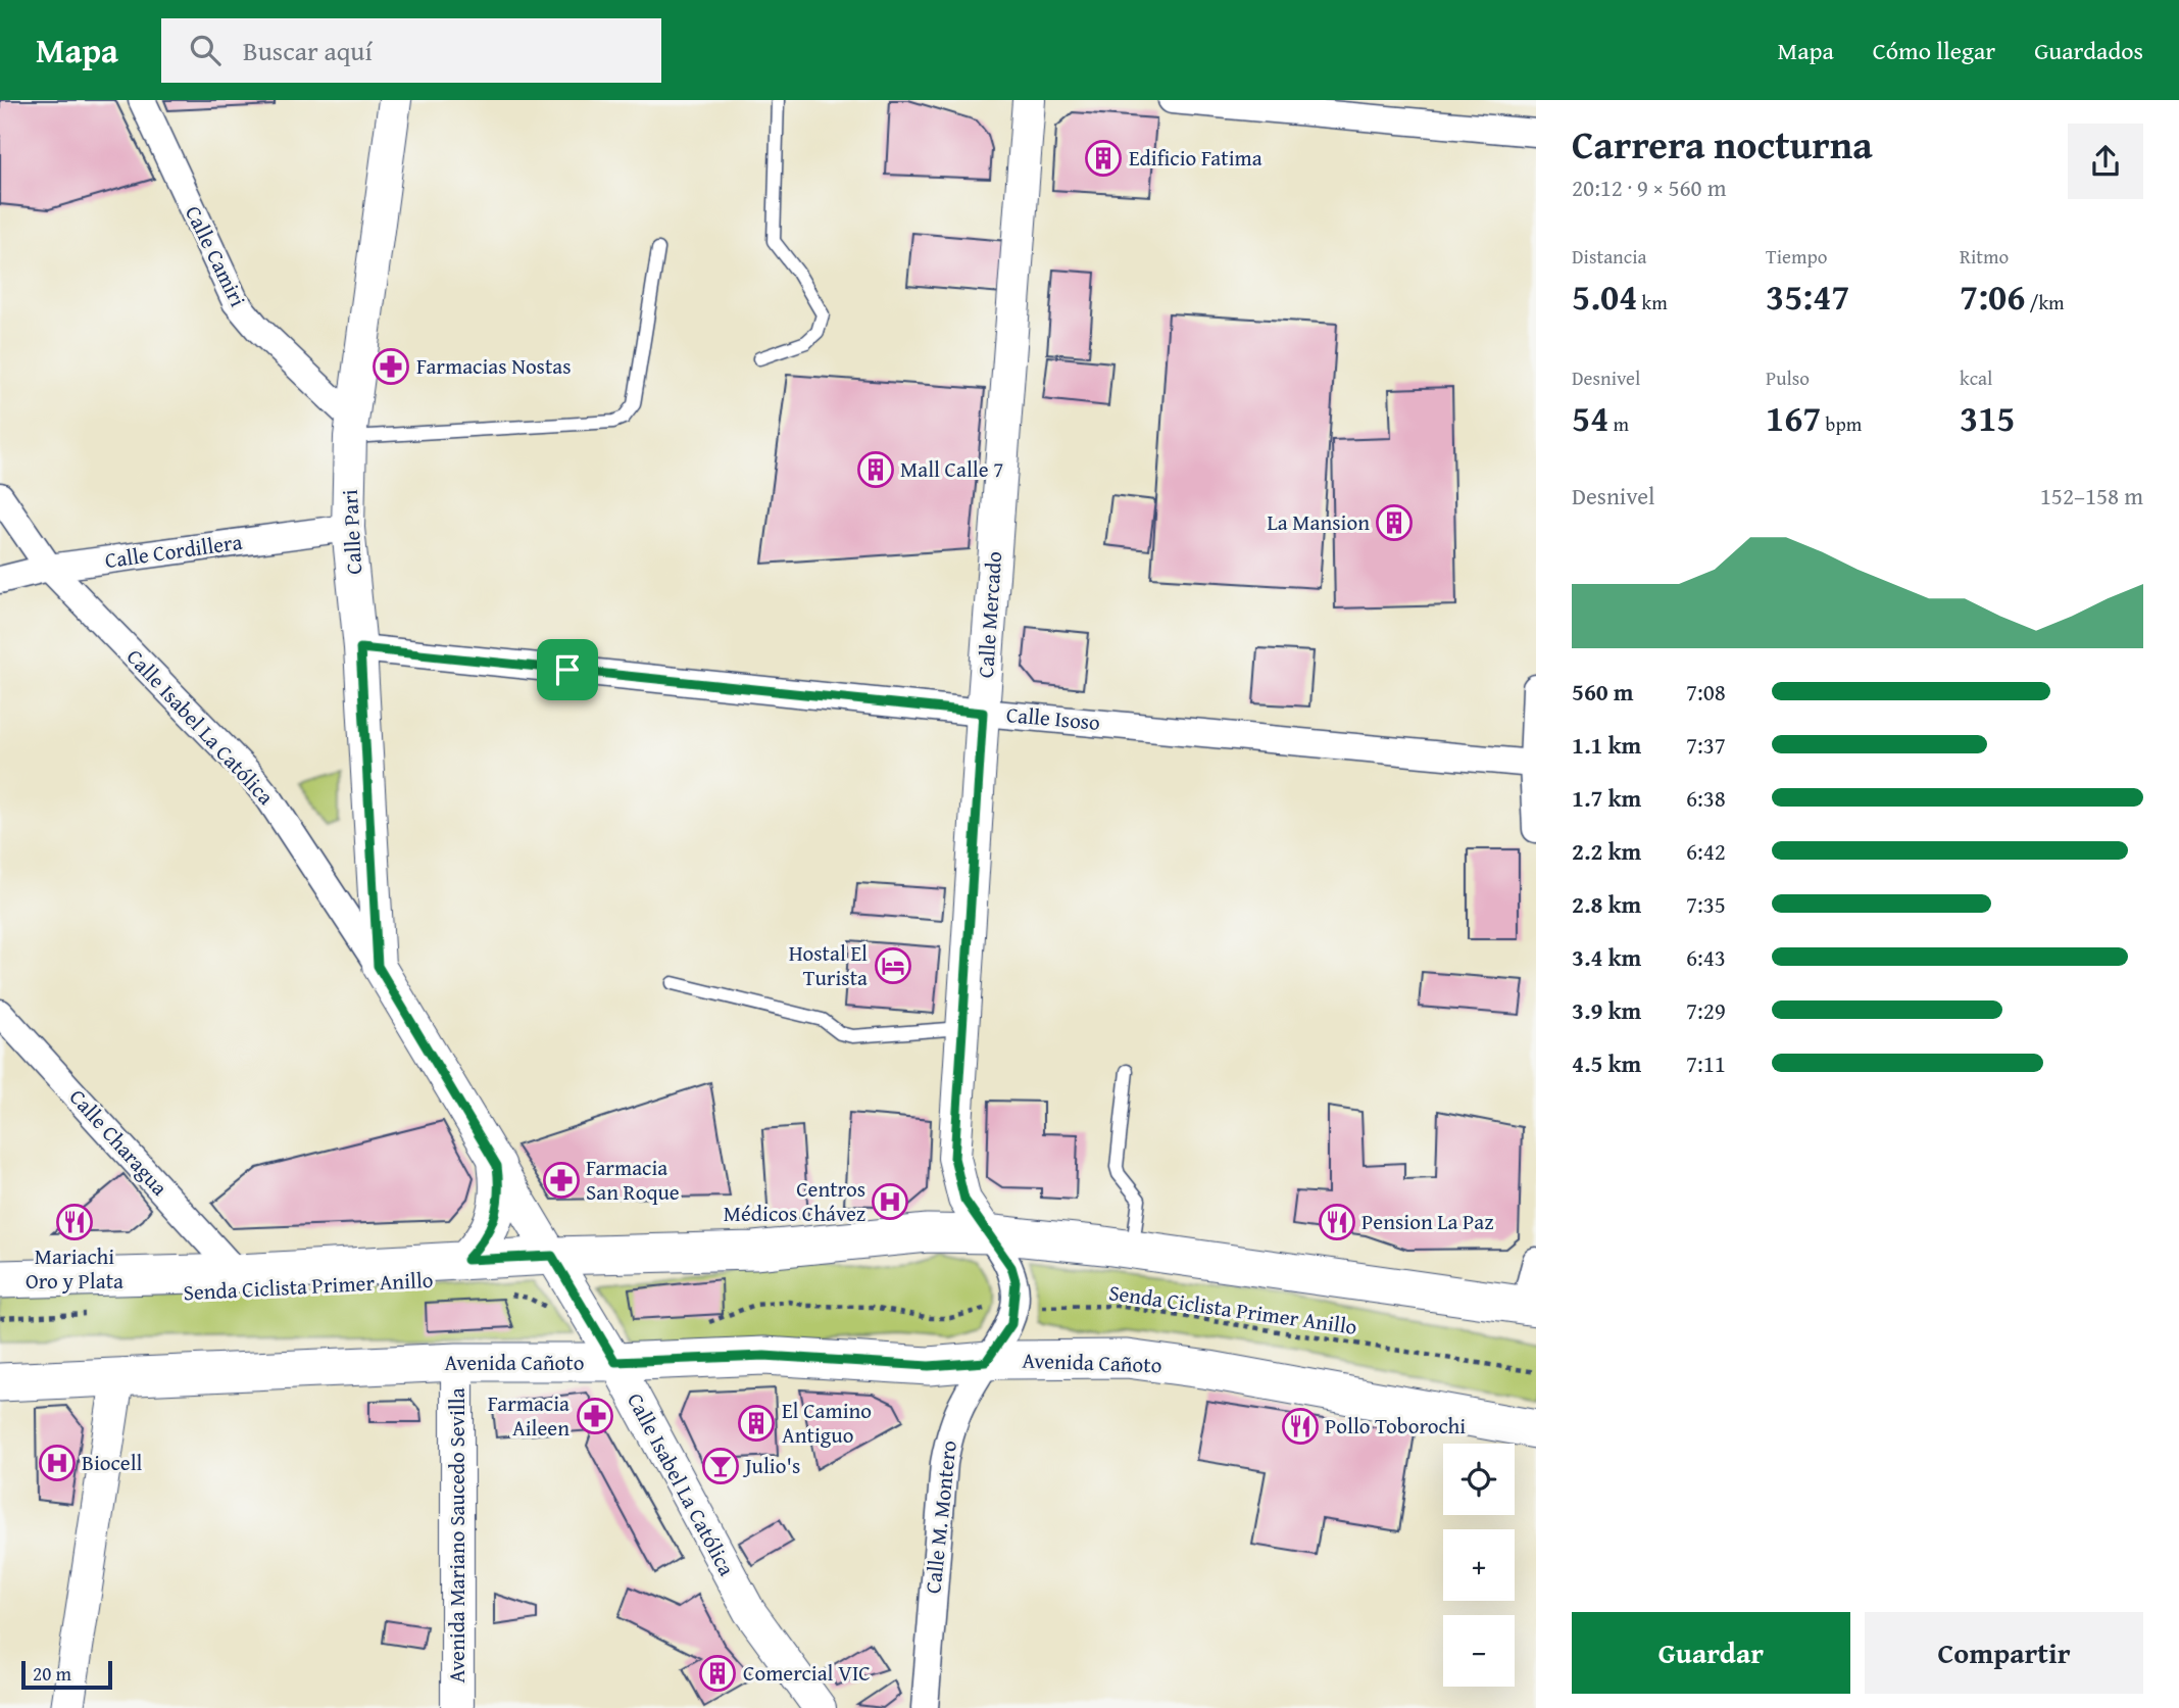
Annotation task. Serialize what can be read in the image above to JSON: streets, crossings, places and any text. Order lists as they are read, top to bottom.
{
  "streets": {
    "main road": ["Avenida Cañoto"],
    "street": [
      "Calle Camiri",
      "Calle Pari",
      "Calle Cordillera",
      "Calle Mercado",
      "Calle Isoso",
      "Calle Isabel La Católica",
      "Calle Charagua",
      "Calle M. Montero",
      "Avenida Mariano Saucedo Sevilla"
    ],
    "path": ["Senda Ciclista Primer Anillo"]
  },
  "crossings": [
    ["Calle Camiri", "Calle Pari"],
    ["Calle Pari", "Calle Cordillera"],
    ["Calle Pari", "Calle Isoso"],
    ["Calle Pari", "Calle Isabel La Católica"],
    ["Calle Cordillera", "Calle Isabel La Católica"],
    ["Calle Mercado", "Calle Isoso"],
    ["Calle Mercado", "Senda Ciclista Primer Anillo"],
    ["Calle Mercado", "Avenida Cañoto"],
    ["Calle Mercado", "Calle M. Montero"],
    ["Calle Isabel La Católica", "Avenida Cañoto"],
    ["Avenida Cañoto", "Calle M. Montero"],
    ["Avenida Cañoto", "Avenida Mariano Saucedo Sevilla"]
  ],
  "places": {
    "building": [
      "Edificio Fatima",
      "Mall Calle 7",
      "La Mansion",
      "El Camino Antiguo",
      "Comercial VIC"
    ],
    "pharmacy": ["Farmacias Nostas", "Farmacia San Roque", "Farmacia Aileen"],
    "hotel": ["Hostal El Turista"],
    "hospital": ["Centros Médicos Chávez", "Biocell"],
    "restaurant": ["Mariachi Oro y Plata", "Pension La Paz", "Pollo Toborochi"],
    "bar": ["Julio's"]
  },
  "scale_bar": "20 m",
  "page": {
    "header": "Mapa",
    "search": "Buscar aquí",
    "nav": ["Mapa", "Cómo llegar", "Guardados"],
    "heading": ["Carrera nocturna", "20:12 · 9 × 560 m"],
    "stats": [
      ["Distancia", "5.04 km"],
      ["Tiempo", "35:47"],
      ["Ritmo", "7:06 /km"],
      ["Desnivel", "54 m"],
      ["Pulso", "167 bpm"],
      ["kcal", "315"]
    ],
    "chart": ["Desnivel", "152–158 m"],
    "list": [
      {
        "name": "560 m",
        "note": "7:08"
      },
      {
        "name": "1.1 km",
        "note": "7:37"
      },
      {
        "name": "1.7 km",
        "note": "6:38"
      },
      {
        "name": "2.2 km",
        "note": "6:42"
      },
      {
        "name": "2.8 km",
        "note": "7:35"
      },
      {
        "name": "3.4 km",
        "note": "6:43"
      },
      {
        "name": "3.9 km",
        "note": "7:29"
      },
      {
        "name": "4.5 km",
        "note": "7:11"
      }
    ],
    "map_buttons": ["+", "−"],
    "buttons": ["Guardar", "Compartir"],
    "scale": "20 m"
  }
}
